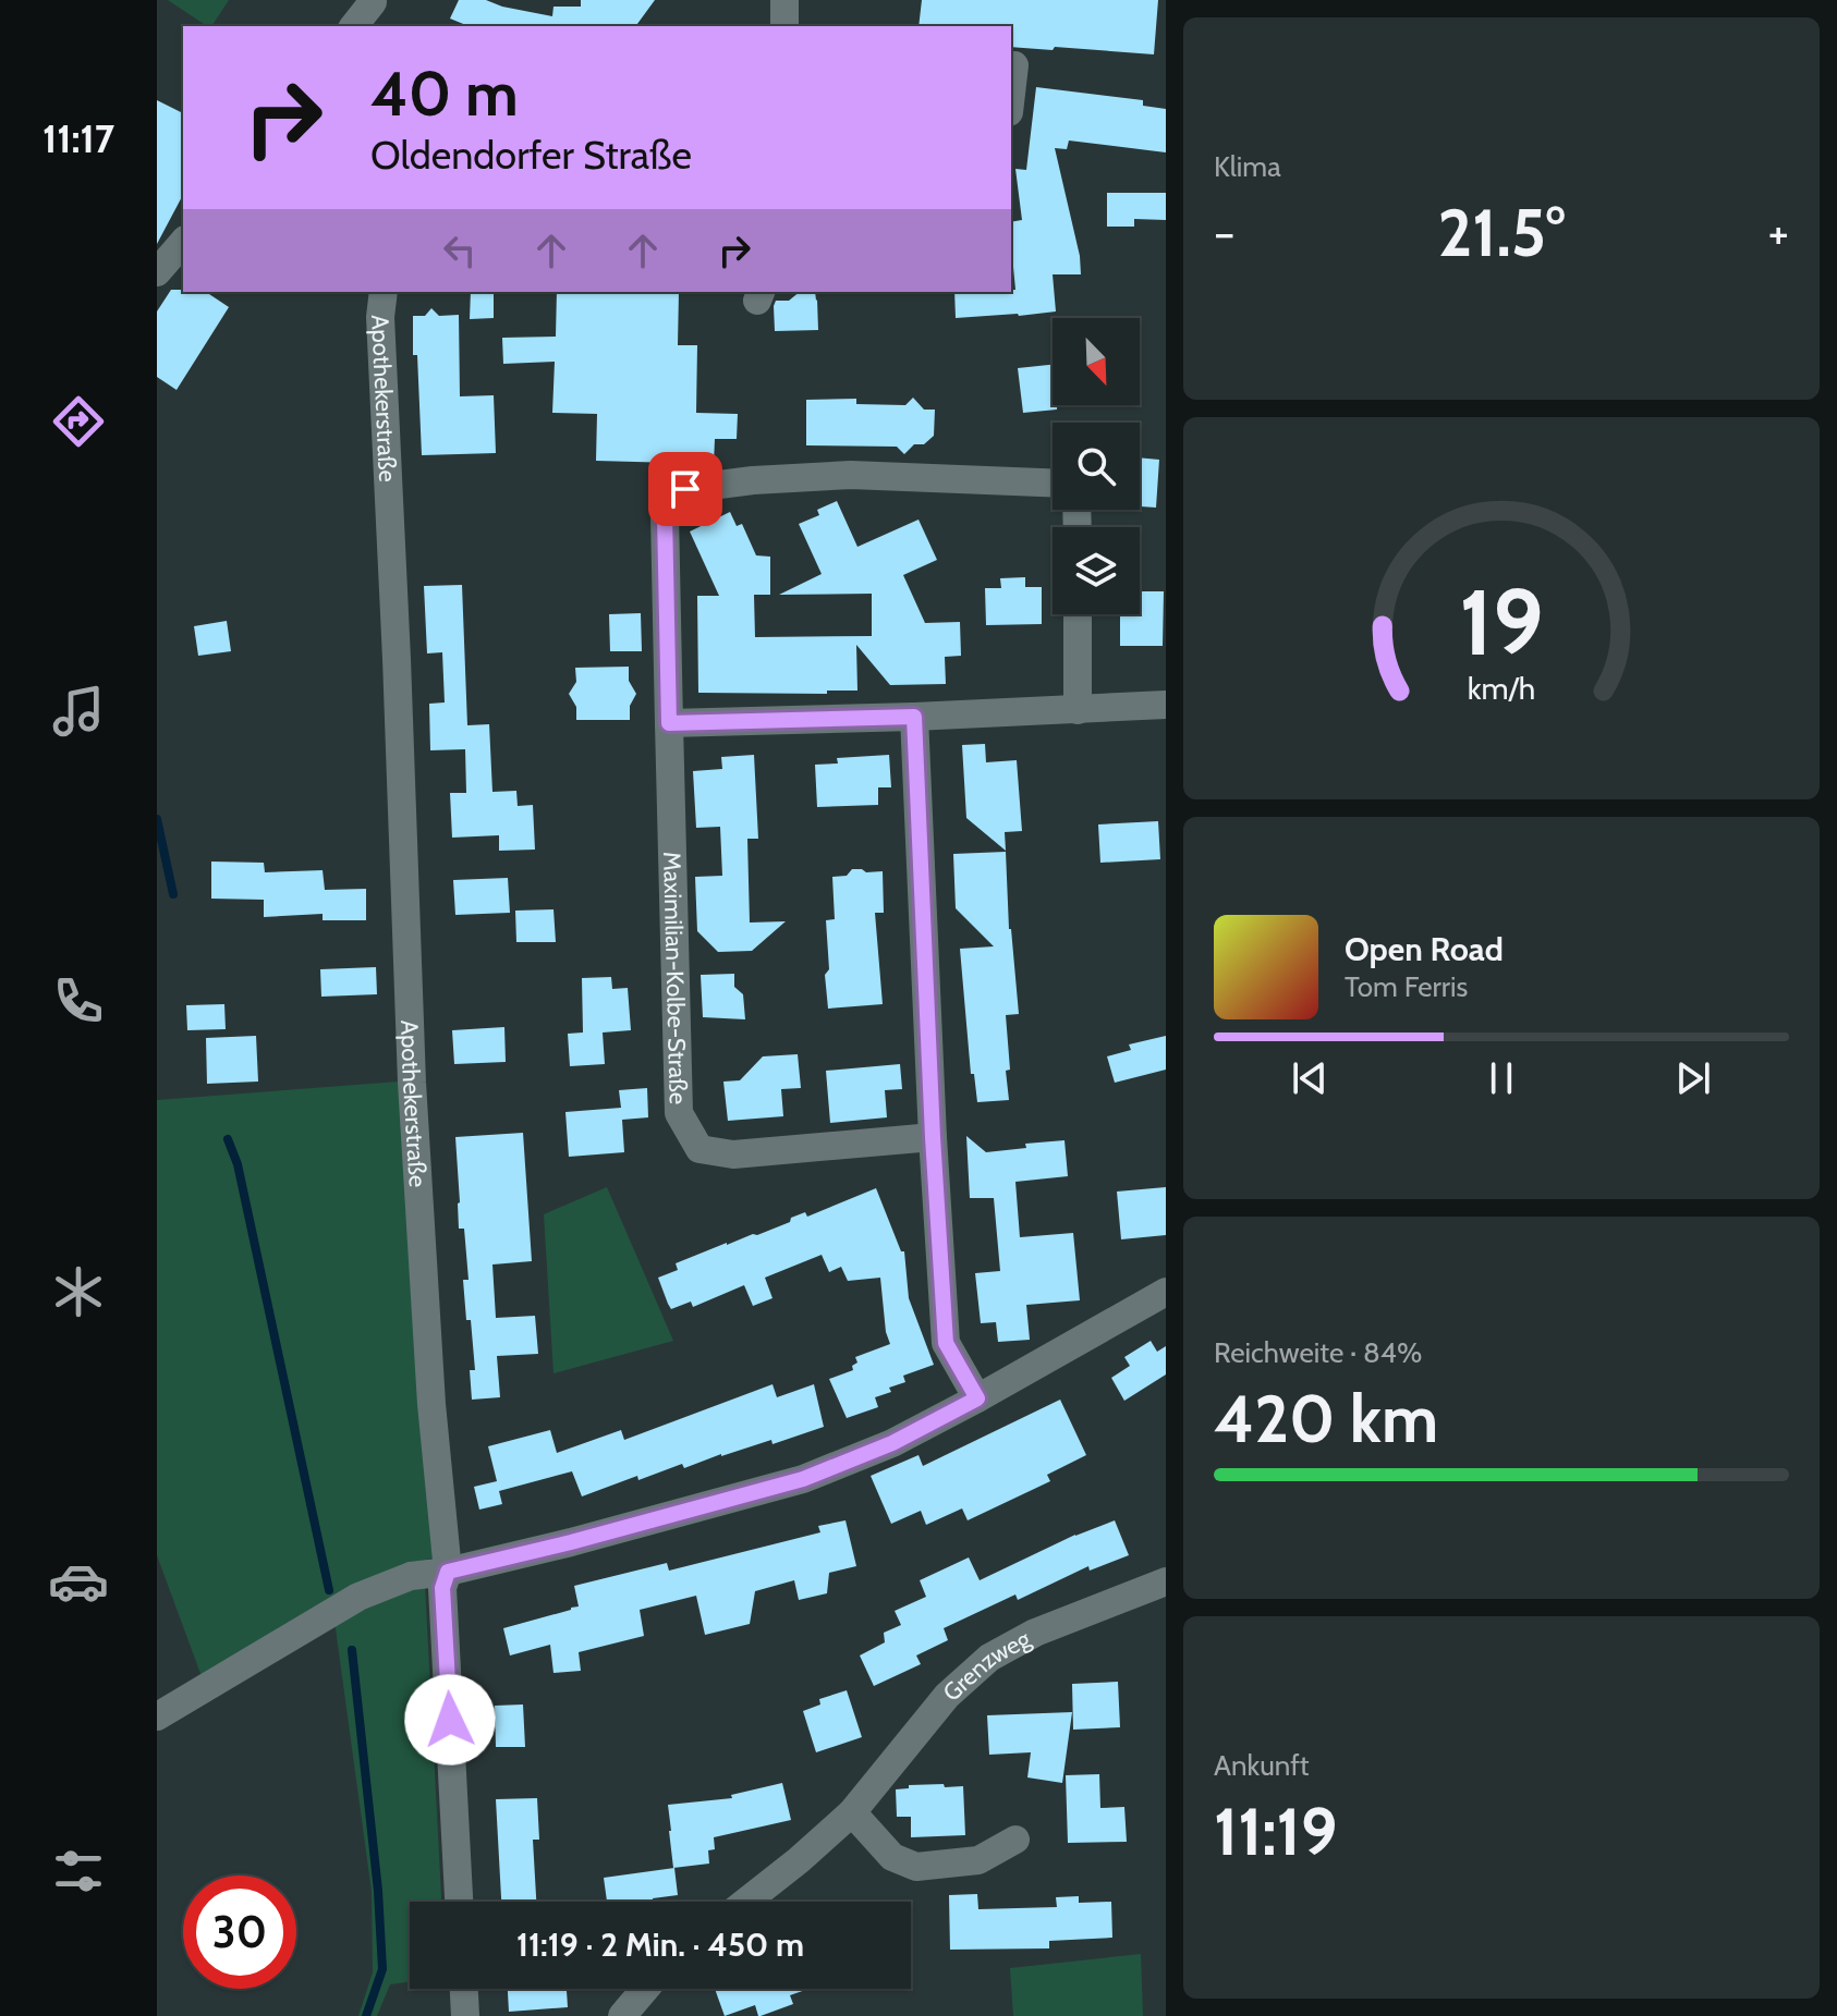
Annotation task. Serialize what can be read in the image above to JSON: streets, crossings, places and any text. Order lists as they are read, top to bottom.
{
  "streets": {
    "street": ["Apothekerstraße", "Maximilian-Kolbe-Straße", "Grenzweg"]
  },
  "north": "bottom right",
  "page": {
    "tabs": "11:17",
    "tile": [
      "Klima",
      ["Reichweite · 84%", "420 km"],
      ["Ankunft", "11:19"]
    ],
    "turn": ["40 m", "Oldendorfer Straße"],
    "heat": ["−", "21.5°", "+"],
    "song": ["Open Road", "Tom Ferris"],
    "limit": "30",
    "trip": "11:19 · 2 Min. · 450 m",
    "gauge": ["19", "km/h"]
  }
}
